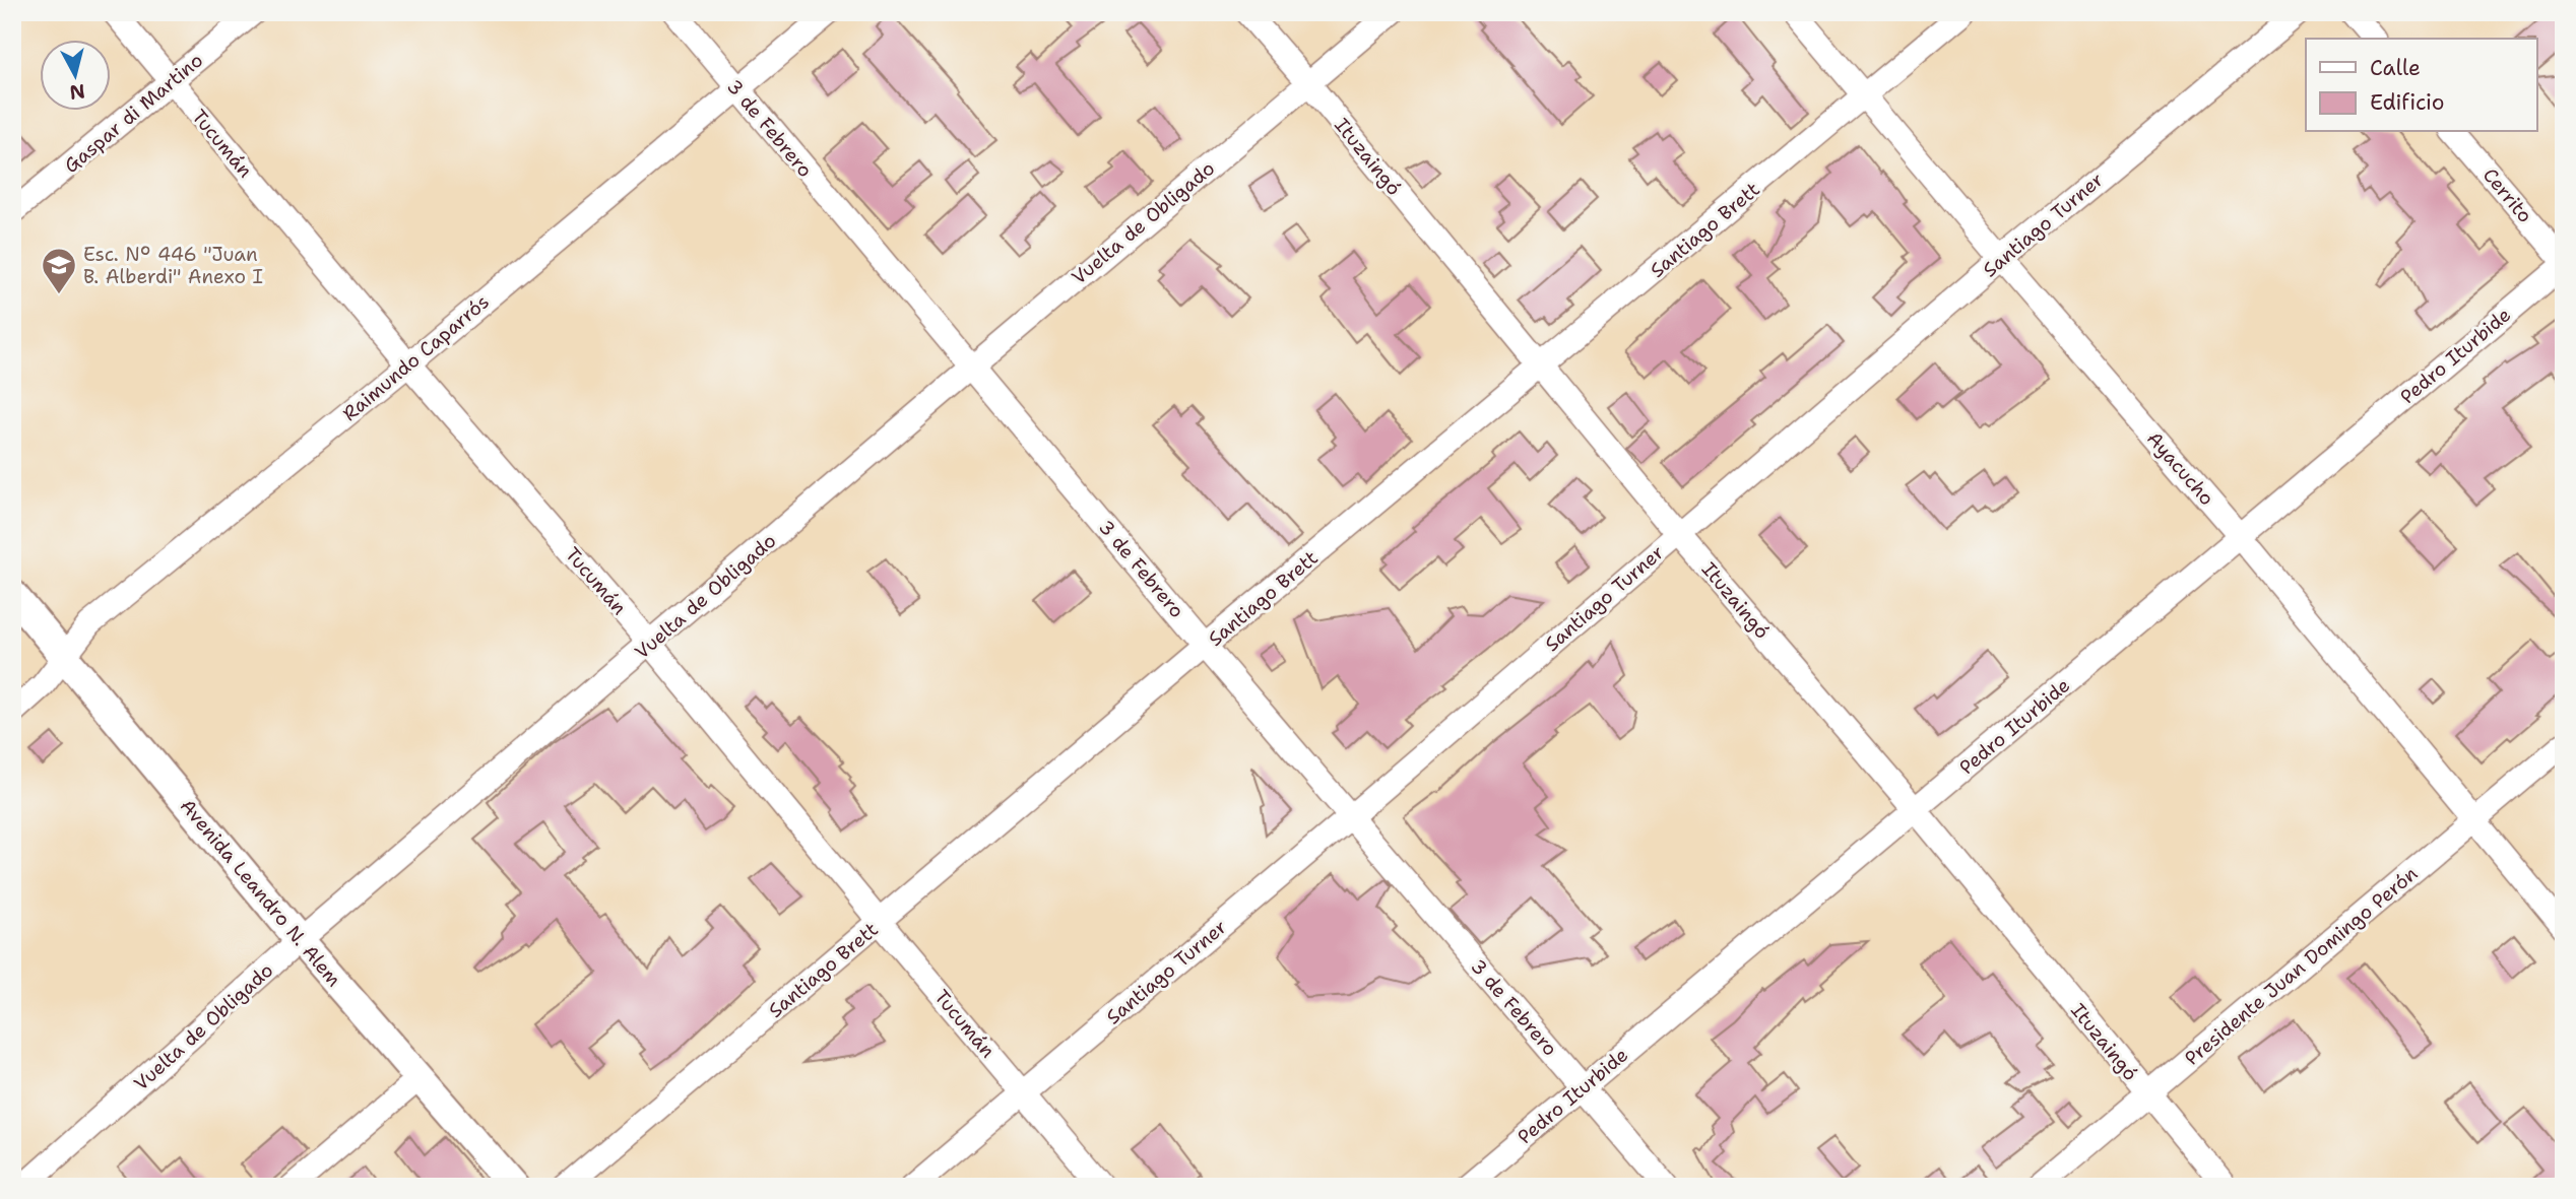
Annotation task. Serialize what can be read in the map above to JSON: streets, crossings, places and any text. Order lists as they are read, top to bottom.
{
  "streets": {
    "main road": ["Avenida Leandro N. Alem"],
    "street": [
      "Gaspar di Martino",
      "3 de Febrero",
      "Tucumán",
      "Ituzaingó",
      "Cerrito",
      "Vuelta de Obligado",
      "Santiago Turner",
      "Santiago Brett",
      "Pedro Iturbide",
      "Raimundo Caparrós",
      "Ayacucho",
      "Presidente Juan Domingo Perón"
    ]
  },
  "crossings": [
    ["Gaspar di Martino", "Tucumán"],
    ["3 de Febrero", "Vuelta de Obligado"],
    ["3 de Febrero", "Santiago Turner"],
    ["3 de Febrero", "Santiago Brett"],
    ["3 de Febrero", "Pedro Iturbide"],
    ["3 de Febrero", "Raimundo Caparrós"],
    ["Tucumán", "Vuelta de Obligado"],
    ["Tucumán", "Santiago Turner"],
    ["Tucumán", "Santiago Brett"],
    ["Tucumán", "Raimundo Caparrós"],
    ["Ituzaingó", "Vuelta de Obligado"],
    ["Ituzaingó", "Santiago Turner"],
    ["Ituzaingó", "Santiago Brett"],
    ["Ituzaingó", "Pedro Iturbide"],
    ["Ituzaingó", "Presidente Juan Domingo Perón"],
    ["Cerrito", "Pedro Iturbide"],
    ["Vuelta de Obligado", "Avenida Leandro N. Alem"],
    ["Santiago Turner", "Ayacucho"],
    ["Santiago Brett", "Ayacucho"],
    ["Pedro Iturbide", "Ayacucho"],
    ["Raimundo Caparrós", "Avenida Leandro N. Alem"],
    ["Ayacucho", "Presidente Juan Domingo Perón"]
  ],
  "places": {
    "school or university": ["Esc. N° 446 \"Juan B. Alberdi\" Anexo I"]
  },
  "legend": ["Calle", "Edificio"],
  "north": "bottom"
}
